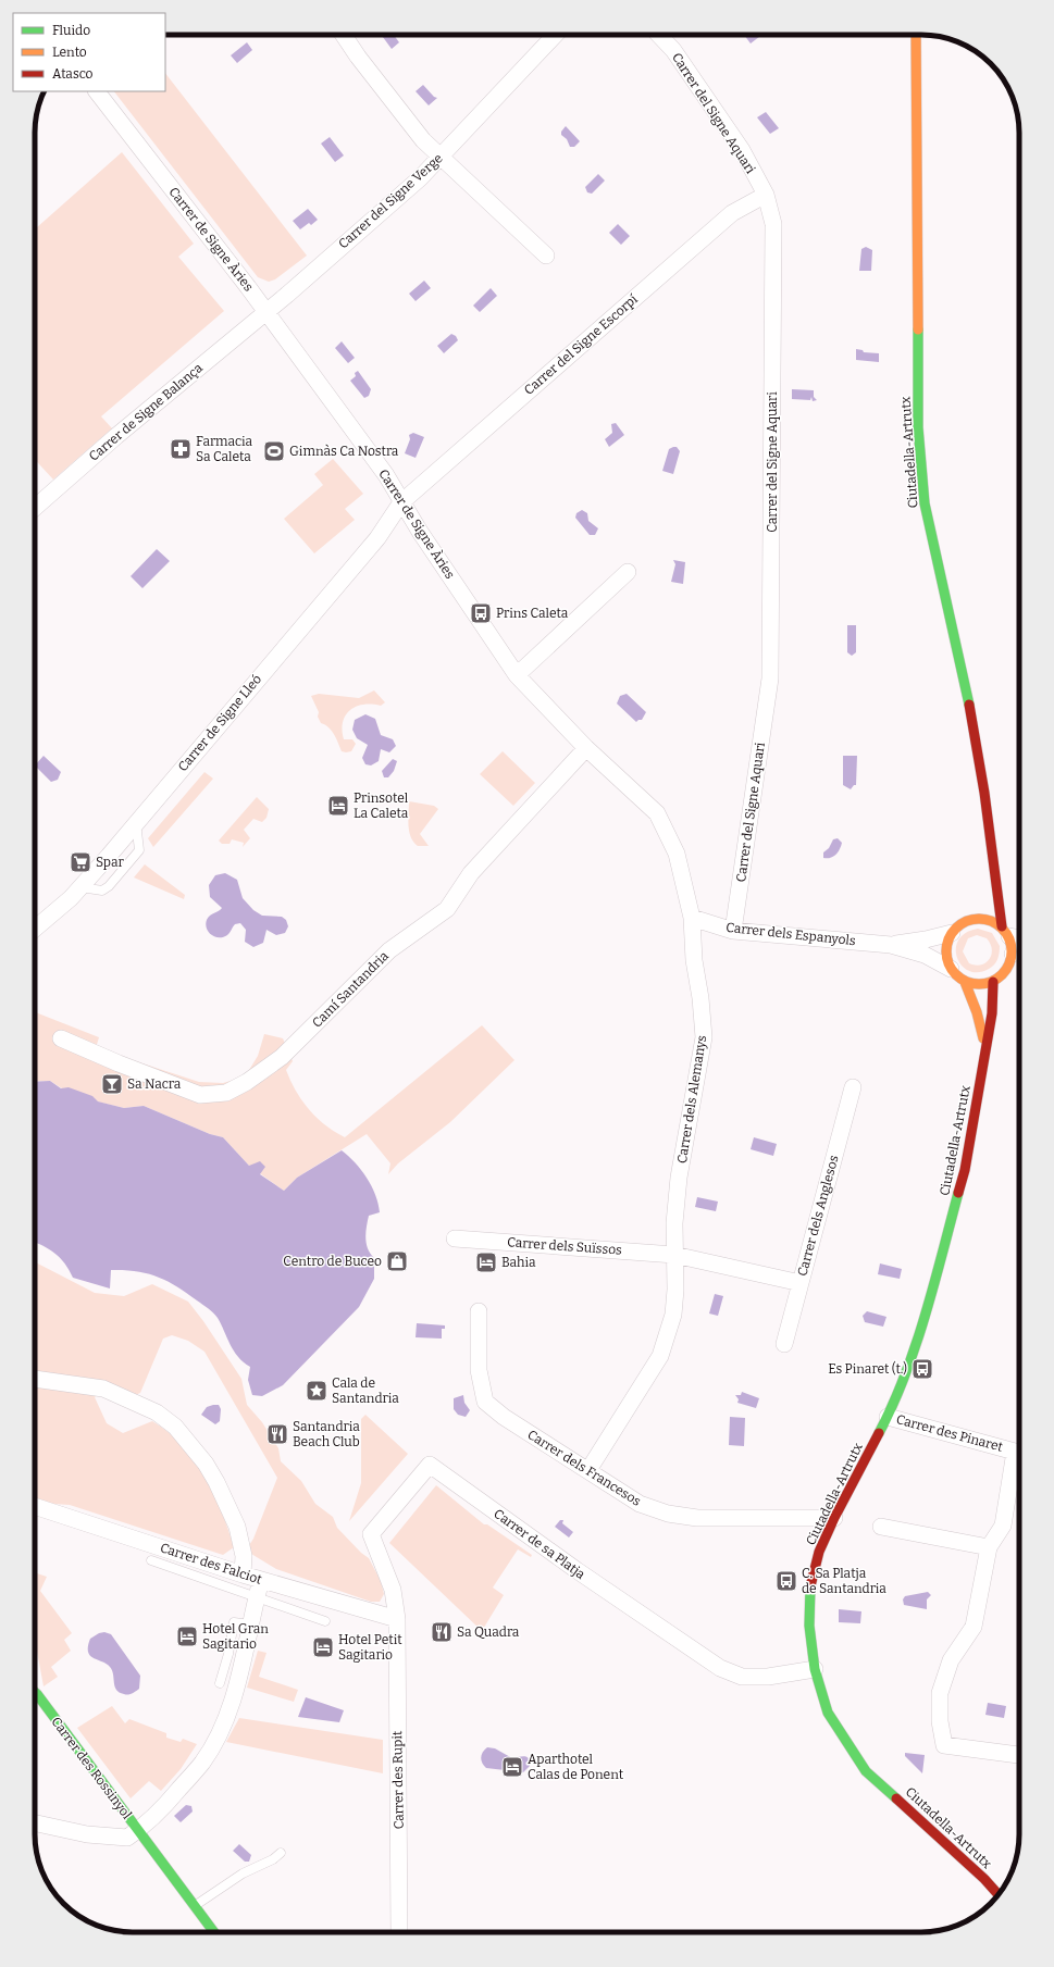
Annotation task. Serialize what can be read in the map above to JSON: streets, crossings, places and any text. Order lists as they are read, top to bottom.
{
  "streets": {
    "main road": ["Ciutadella-Artrutx", "Carrer des Rossinyol"],
    "street": [
      "Carrer del Signe Aquari",
      "Carrer del Signe Verge",
      "Carrer de Signe Àries",
      "Carrer del Signe Escorpí",
      "Carrer de Signe Balança",
      "Carrer de Signe Lleó",
      "Carrer dels Espanyols",
      "Camí Santandria",
      "Carrer dels Alemanys",
      "Carrer dels Anglesos",
      "Carrer dels Suïssos",
      "Carrer des Pinaret",
      "Carrer dels Francesos",
      "Carrer de sa Platja",
      "Carrer des Falciot",
      "Carrer des Rupit"
    ]
  },
  "crossings": [
    ["Carrer del Signe Aquari", "Carrer del Signe Escorpí"],
    ["Carrer del Signe Aquari", "Carrer dels Espanyols"],
    ["Carrer del Signe Verge", "Carrer de Signe Àries"],
    ["Carrer del Signe Verge", "Carrer de Signe Balança"],
    ["Carrer de Signe Àries", "Carrer del Signe Escorpí"],
    ["Carrer de Signe Àries", "Carrer de Signe Balança"],
    ["Carrer de Signe Àries", "Carrer de Signe Lleó"],
    ["Carrer de Signe Àries", "Carrer dels Espanyols"],
    ["Carrer de Signe Àries", "Camí Santandria"],
    ["Carrer de Signe Àries", "Carrer dels Alemanys"],
    ["Carrer del Signe Escorpí", "Carrer de Signe Lleó"],
    ["Ciutadella-Artrutx", "Carrer dels Espanyols"],
    ["Ciutadella-Artrutx", "Carrer des Pinaret"],
    ["Ciutadella-Artrutx", "Carrer dels Francesos"],
    ["Ciutadella-Artrutx", "Carrer de sa Platja"],
    ["Carrer dels Espanyols", "Carrer dels Alemanys"],
    ["Carrer dels Alemanys", "Carrer dels Suïssos"],
    ["Carrer dels Alemanys", "Carrer dels Francesos"],
    ["Carrer dels Anglesos", "Carrer dels Suïssos"],
    ["Carrer de sa Platja", "Carrer des Falciot"],
    ["Carrer de sa Platja", "Carrer des Rupit"],
    ["Carrer des Falciot", "Carrer des Rossinyol"],
    ["Carrer des Falciot", "Carrer des Rupit"]
  ],
  "places": {
    "pharmacy": ["Farmacia Sa Caleta"],
    "sports": ["Gimnàs Ca Nostra"],
    "bus stop": ["Prins Caleta", "Es Pinaret (t.)", "C. Sa Platja de Santandria"],
    "hotel": [
      "Prinsotel La Caleta",
      "Bahia",
      "Hotel Gran Sagitario",
      "Hotel Petit Sagitario",
      "Aparthotel Calas de Ponent"
    ],
    "supermarket": ["Spar"],
    "bar": ["Sa Nacra"],
    "shop": ["Centro de Buceo"],
    "place": ["Cala de Santandria"],
    "restaurant": ["Santandria Beach Club", "Sa Quadra"]
  },
  "legend": ["Fluido", "Lento", "Atasco"]
}
